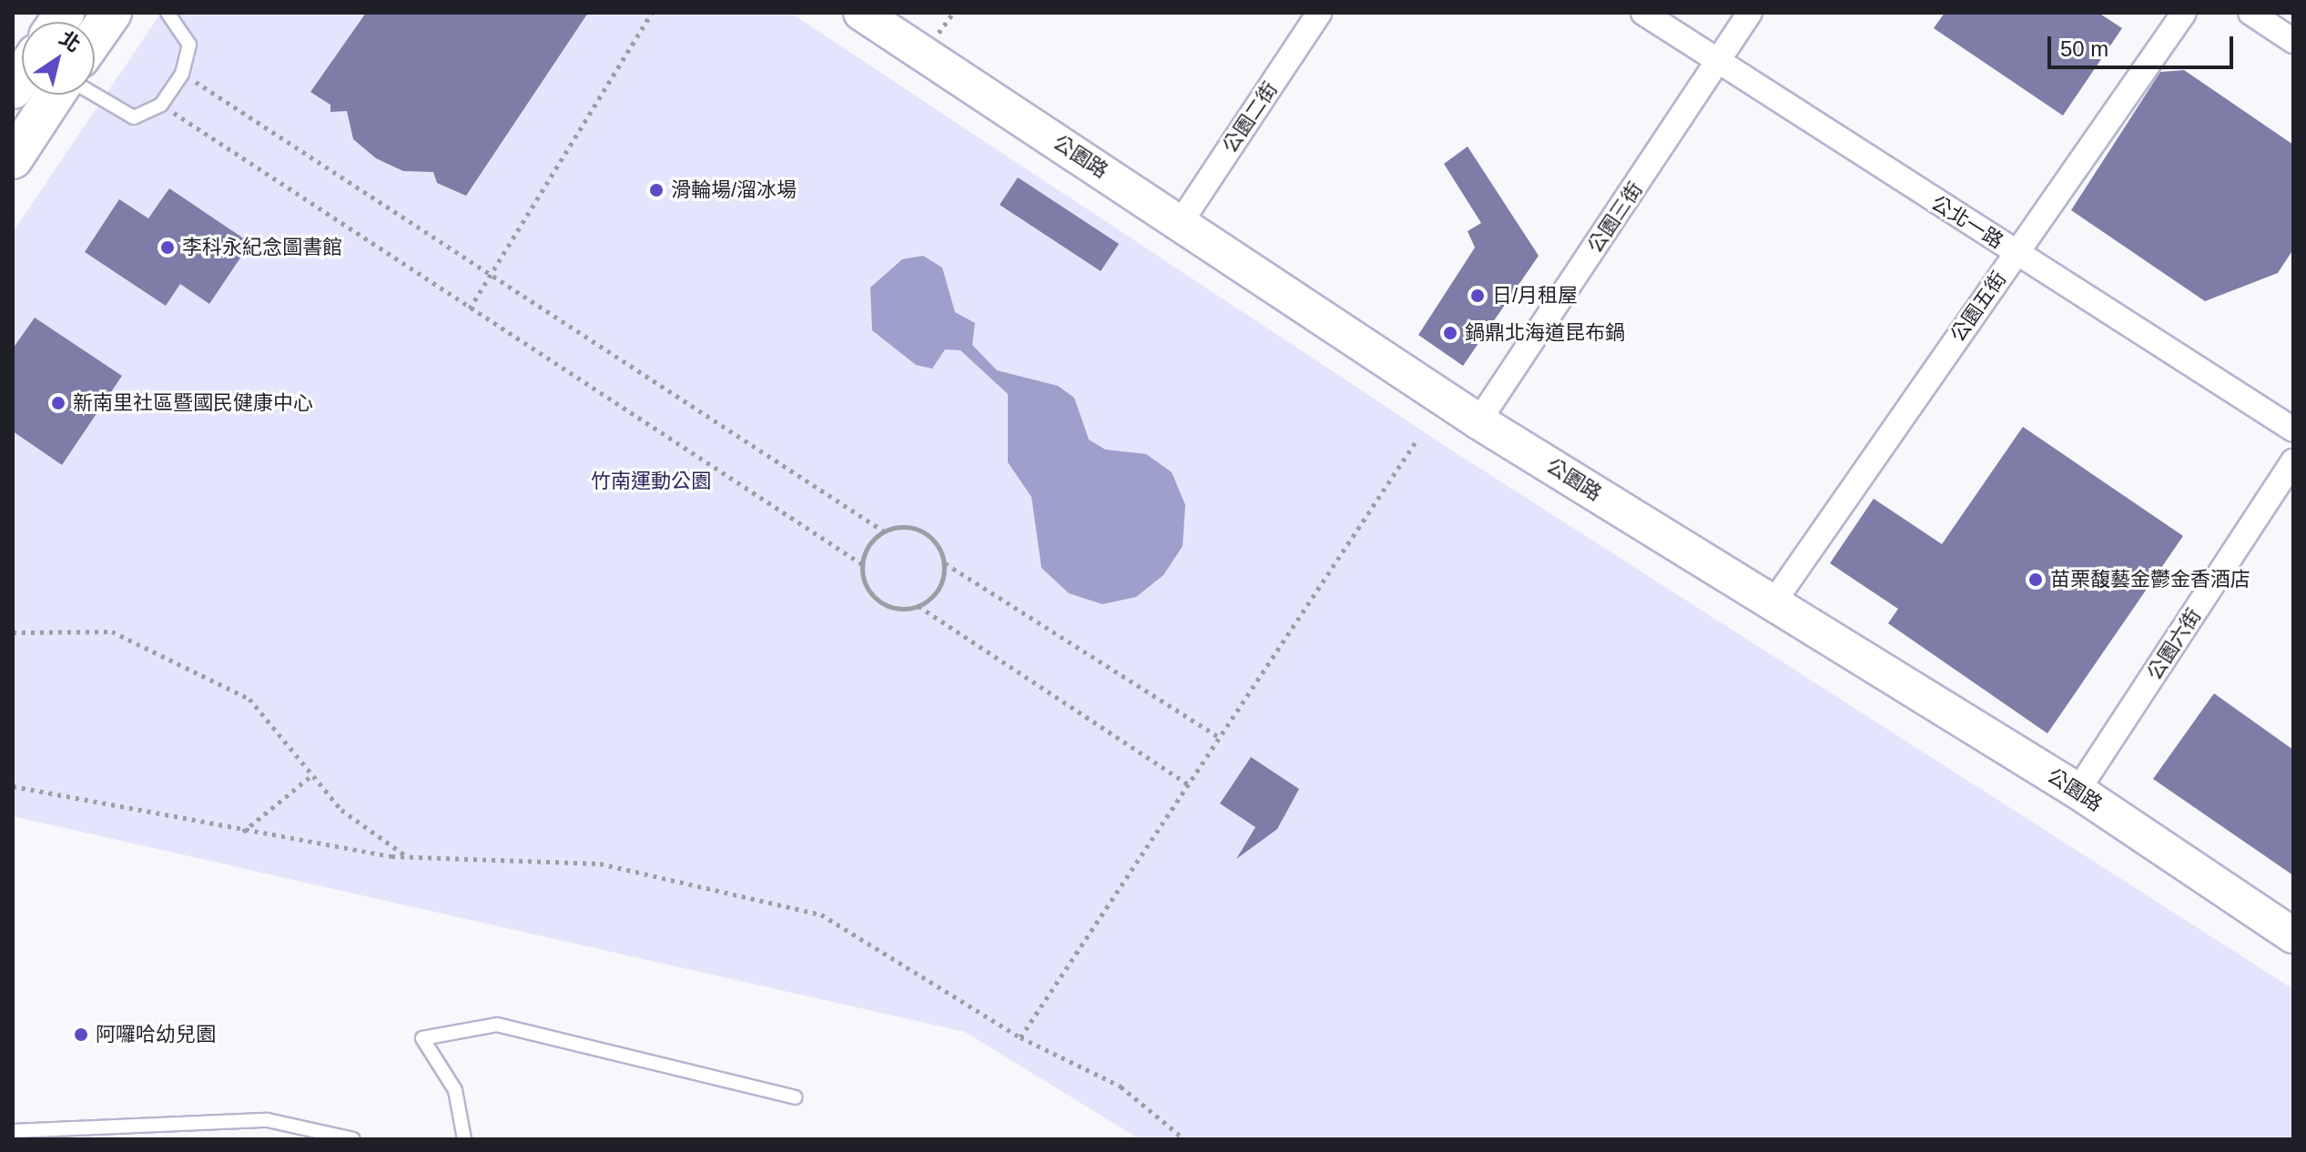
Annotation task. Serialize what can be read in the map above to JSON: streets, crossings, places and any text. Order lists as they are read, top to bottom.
{
  "streets": {
    "street": [
      "公園二街",
      "公園路",
      "公園三街",
      "公北一路",
      "公園五街",
      "公園六街"
    ]
  },
  "crossings": [
    ["公園二街", "公園路"],
    ["公園路", "公園三街"],
    ["公園路", "公園五街"],
    ["公園路", "公園六街"],
    ["公園三街", "公北一路"],
    ["公北一路", "公園五街"]
  ],
  "parks": ["竹南運動公園"],
  "places": [
    "滑輪場/溜冰場",
    "李科永紀念圖書館",
    "日/月租屋",
    "鍋鼎北海道昆布鍋",
    "新南里社區暨國民健康中心",
    "苗栗馥藝金鬱金香酒店",
    "阿囉哈幼兒園"
  ],
  "scale_bar": "50 m",
  "north": "top right"
}
